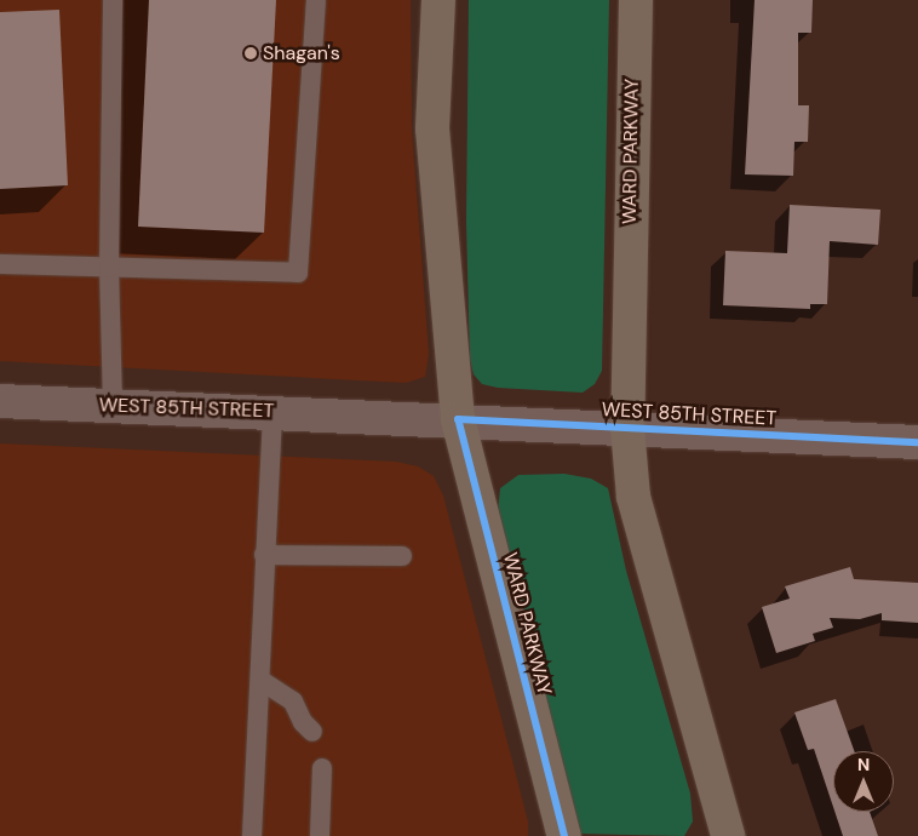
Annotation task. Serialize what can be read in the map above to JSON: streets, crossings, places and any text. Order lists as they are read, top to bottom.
{
  "streets": {
    "main road": ["WARD PARKWAY", "WEST 85TH STREET"]
  },
  "crossings": [
    ["WARD PARKWAY", "WEST 85TH STREET"]
  ],
  "places": ["Shagan's"],
  "north": "top"
}
